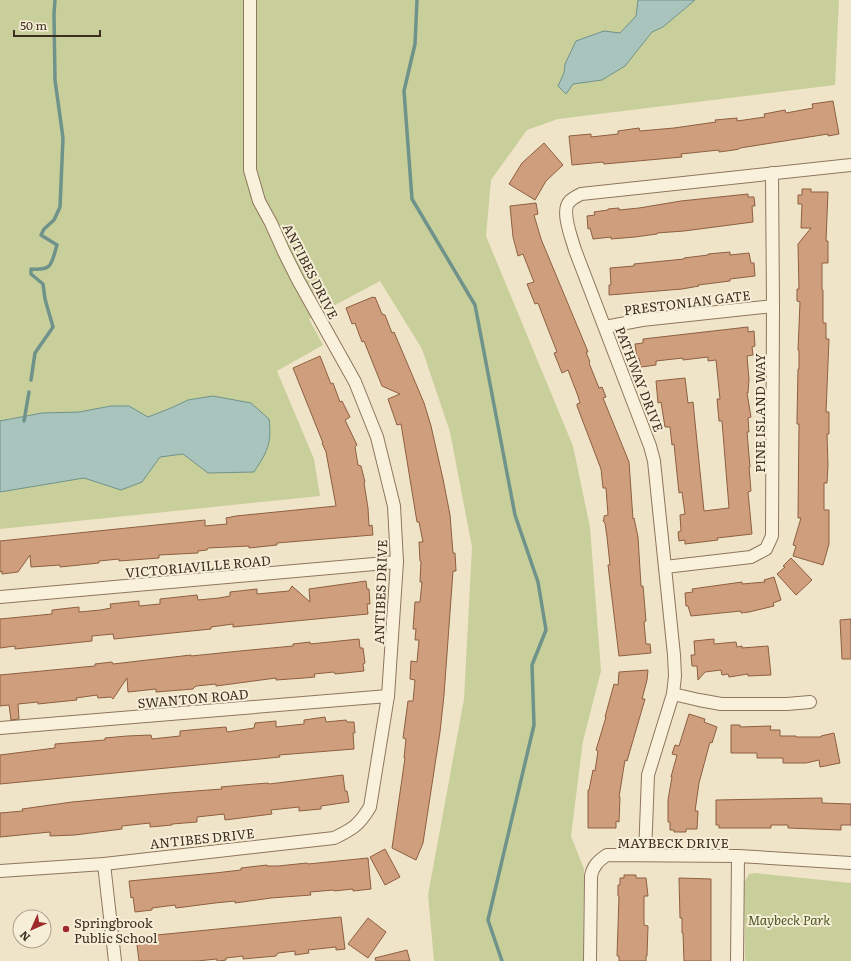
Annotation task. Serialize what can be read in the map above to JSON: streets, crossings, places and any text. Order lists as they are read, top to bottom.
{
  "streets": {
    "street": [
      "ANTIBES DRIVE",
      "PRESTONIAN GATE",
      "PATHWAY DRIVE",
      "PINE ISLAND WAY",
      "VICTORIAVILLE ROAD",
      "SWANTON ROAD",
      "MAYBECK DRIVE"
    ]
  },
  "crossings": [
    ["ANTIBES DRIVE", "VICTORIAVILLE ROAD"],
    ["ANTIBES DRIVE", "SWANTON ROAD"],
    ["PRESTONIAN GATE", "PATHWAY DRIVE"],
    ["PRESTONIAN GATE", "PINE ISLAND WAY"],
    ["PATHWAY DRIVE", "PINE ISLAND WAY"],
    ["PATHWAY DRIVE", "MAYBECK DRIVE"]
  ],
  "parks": ["Maybeck Park"],
  "places": ["Springbrook Public School"],
  "scale_bar": "50 m",
  "north": "bottom left"
}
